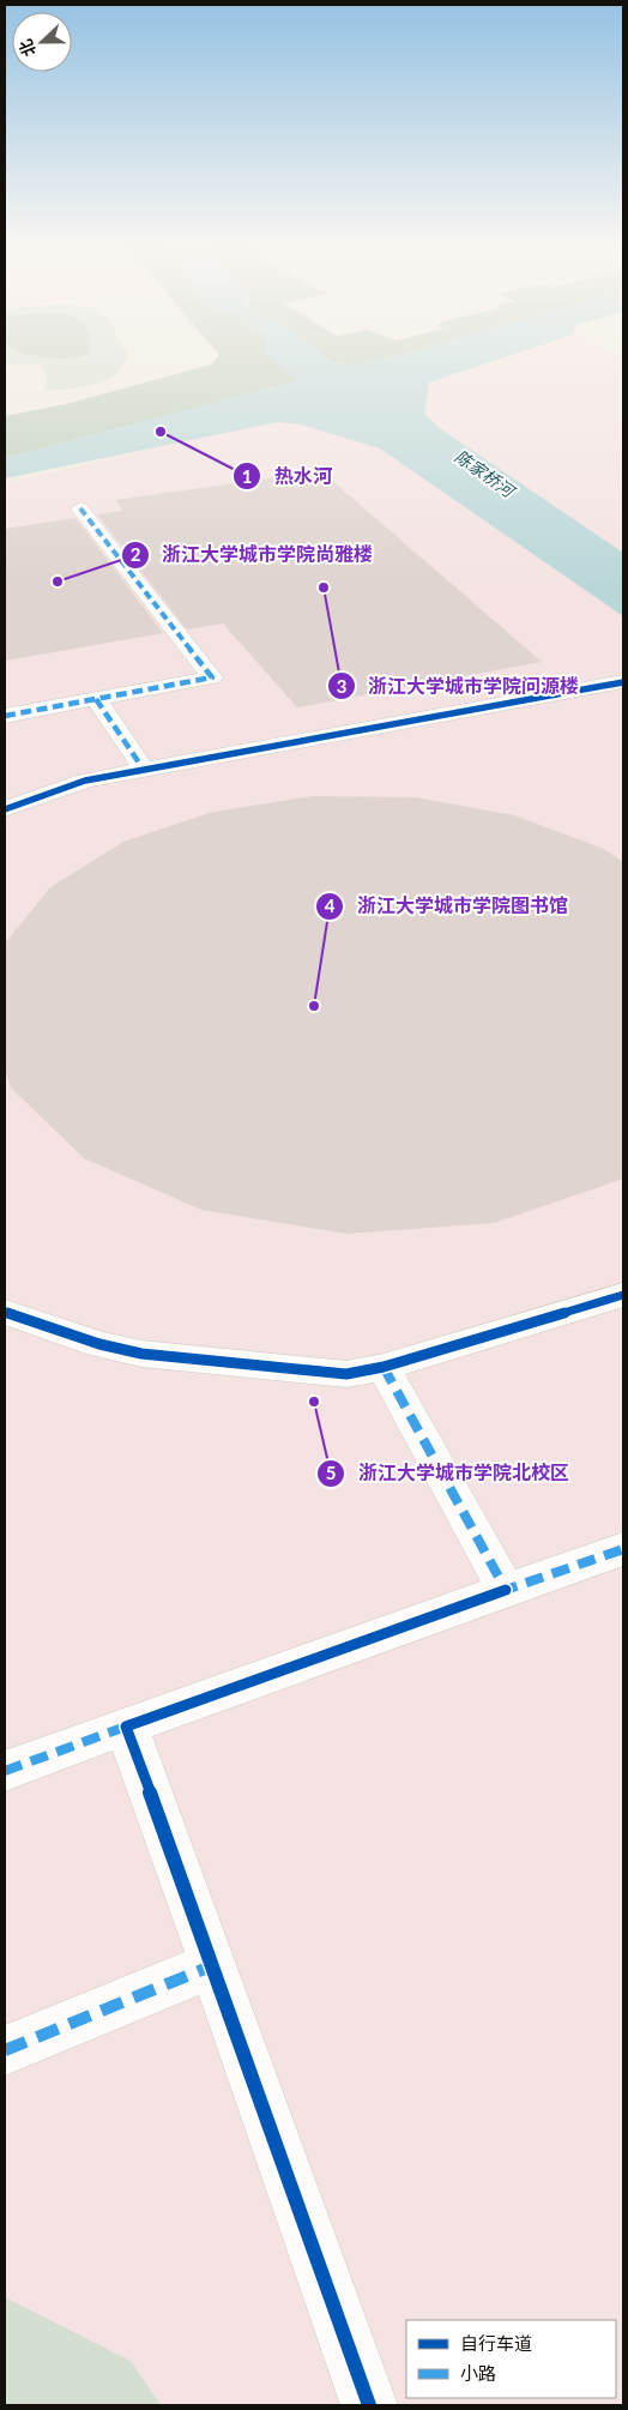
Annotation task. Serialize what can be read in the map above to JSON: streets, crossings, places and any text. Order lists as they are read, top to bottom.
{
  "water": ["陈家桥河"],
  "places": [
    "热水河",
    "浙江大学城市学院尚雅楼",
    "浙江大学城市学院问源楼",
    "浙江大学城市学院图书馆",
    "浙江大学城市学院北校区"
  ],
  "legend": ["自行车道", "小路"],
  "north": "left"
}
